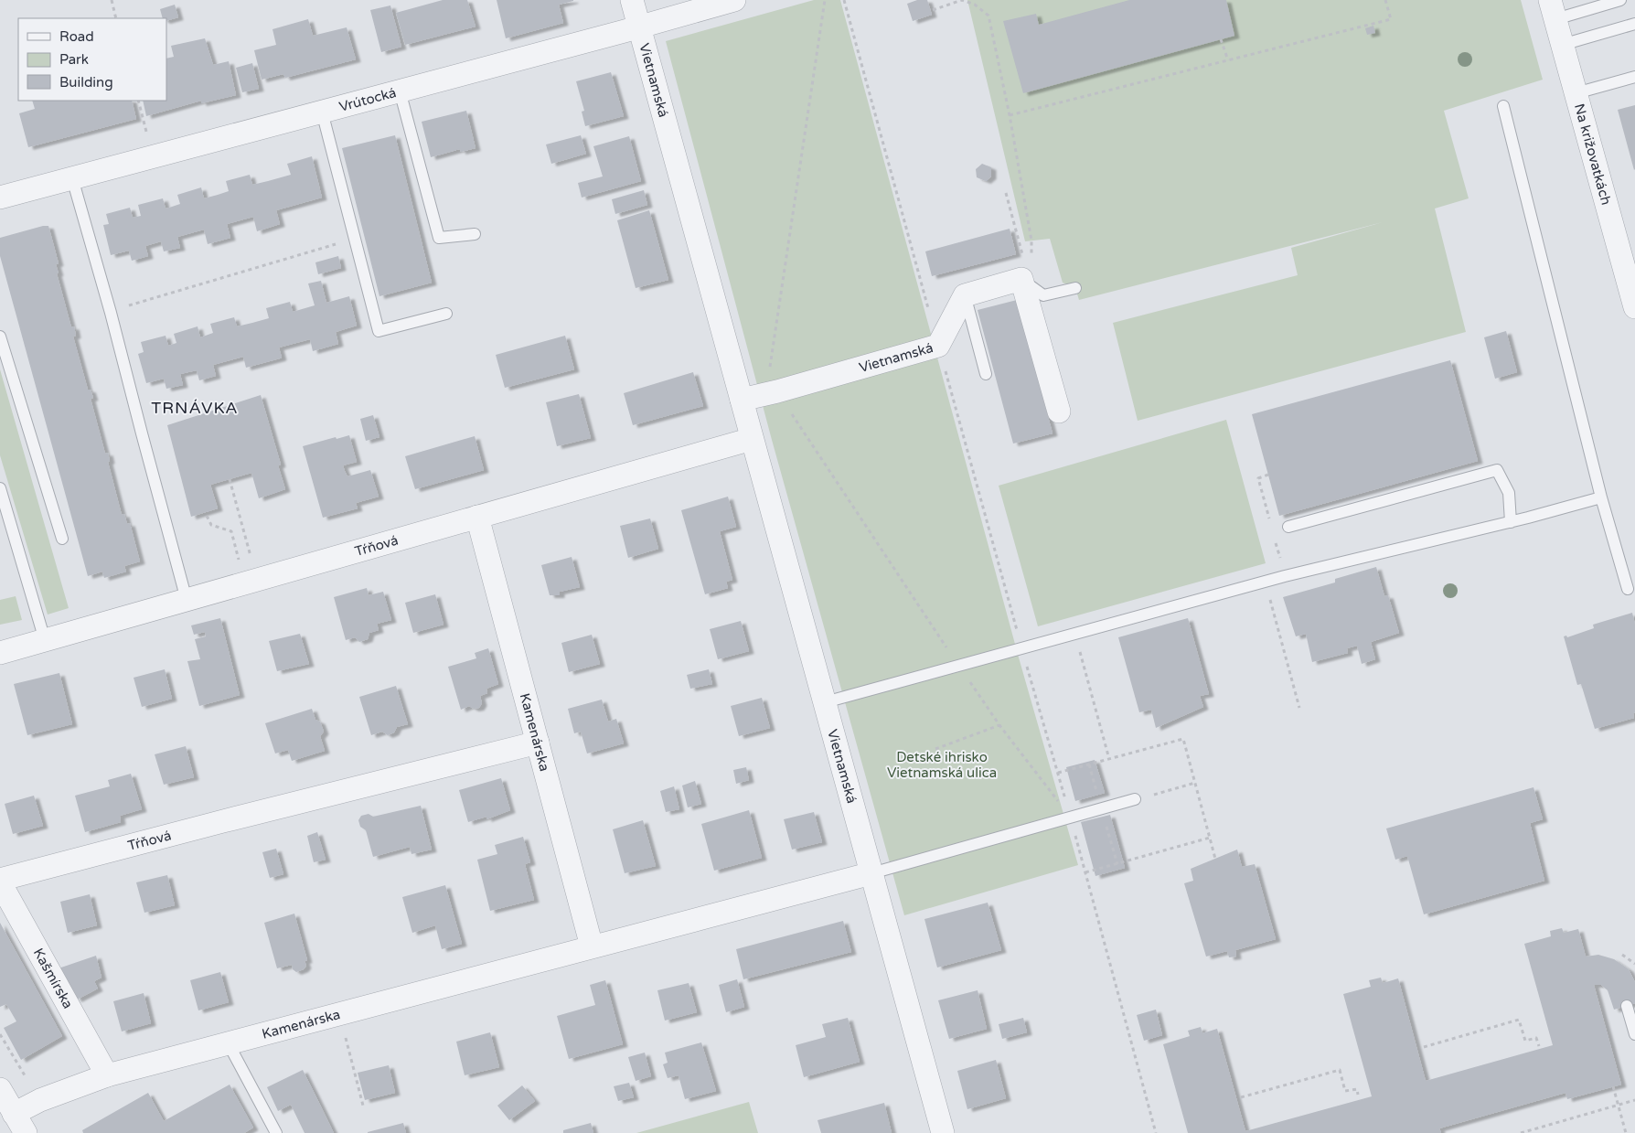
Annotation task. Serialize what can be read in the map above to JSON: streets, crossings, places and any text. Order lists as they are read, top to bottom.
{
  "streets": {
    "street": [
      "Vietnamská",
      "Vrútocká",
      "Na križovatkách",
      "Tŕňová",
      "Kamenárska",
      "Kašmírska"
    ]
  },
  "crossings": [
    ["Vietnamská", "Vrútocká"],
    ["Vietnamská", "Tŕňová"],
    ["Vietnamská", "Kamenárska"],
    ["Tŕňová", "Kamenárska"],
    ["Tŕňová", "Kašmírska"],
    ["Kamenárska", "Kašmírska"]
  ],
  "districts": ["TRNÁVKA"],
  "parks": ["Detské ihrisko Vietnamská ulica"],
  "legend": ["Road", "Park", "Building"]
}
